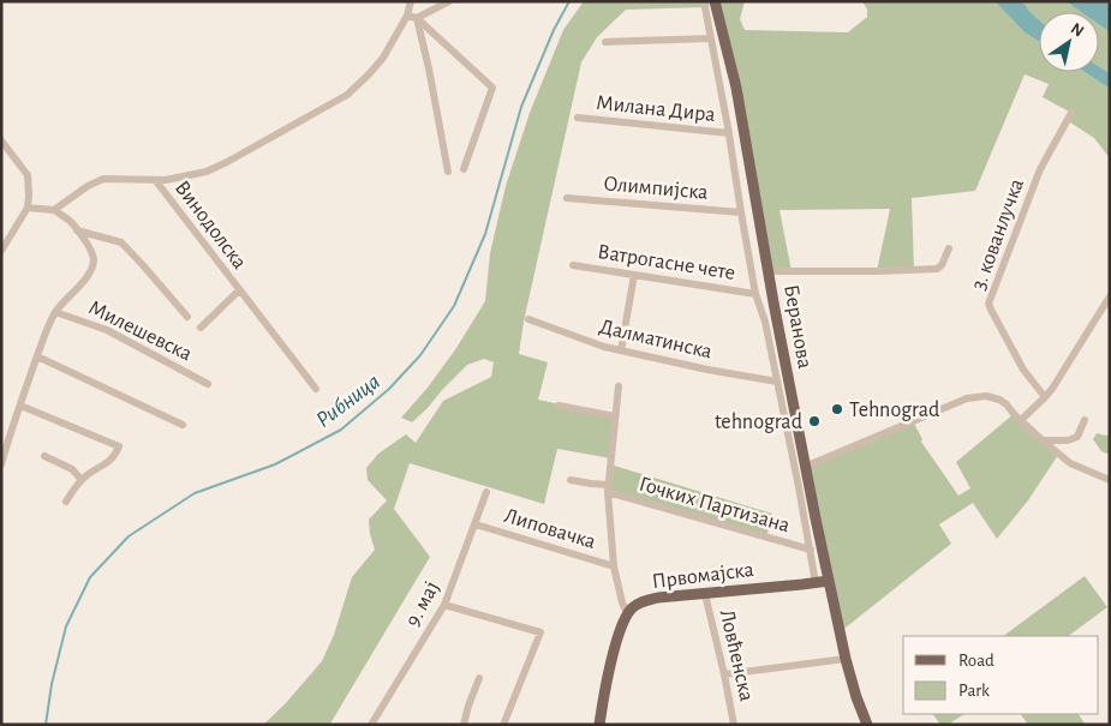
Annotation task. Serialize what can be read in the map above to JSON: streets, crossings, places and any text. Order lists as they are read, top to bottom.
{
  "streets": {
    "main road": ["Беранова", "Првомајска"],
    "street": [
      "Милана Дира",
      "Олимпијска",
      "Винодолска",
      "3. кованлучка",
      "Ватрогасне чете",
      "Милешевска",
      "Далматинска",
      "Гочких Партизана",
      "Липовачка",
      "9. мај",
      "Ловћенска"
    ]
  },
  "crossings": [
    ["Милана Дира", "Беранова"],
    ["Олимпијска", "Беранова"],
    ["Ватрогасне чете", "Беранова"],
    ["Беранова", "Далматинска"],
    ["Беранова", "Гочких Партизана"],
    ["Беранова", "Првомајска"],
    ["Липовачка", "9. мај"],
    ["Првомајска", "Ловћенска"]
  ],
  "water": ["Рибница"],
  "places": ["Tehnograd", "tehnograd"],
  "legend": ["Road", "Park"],
  "north": "top right"
}
